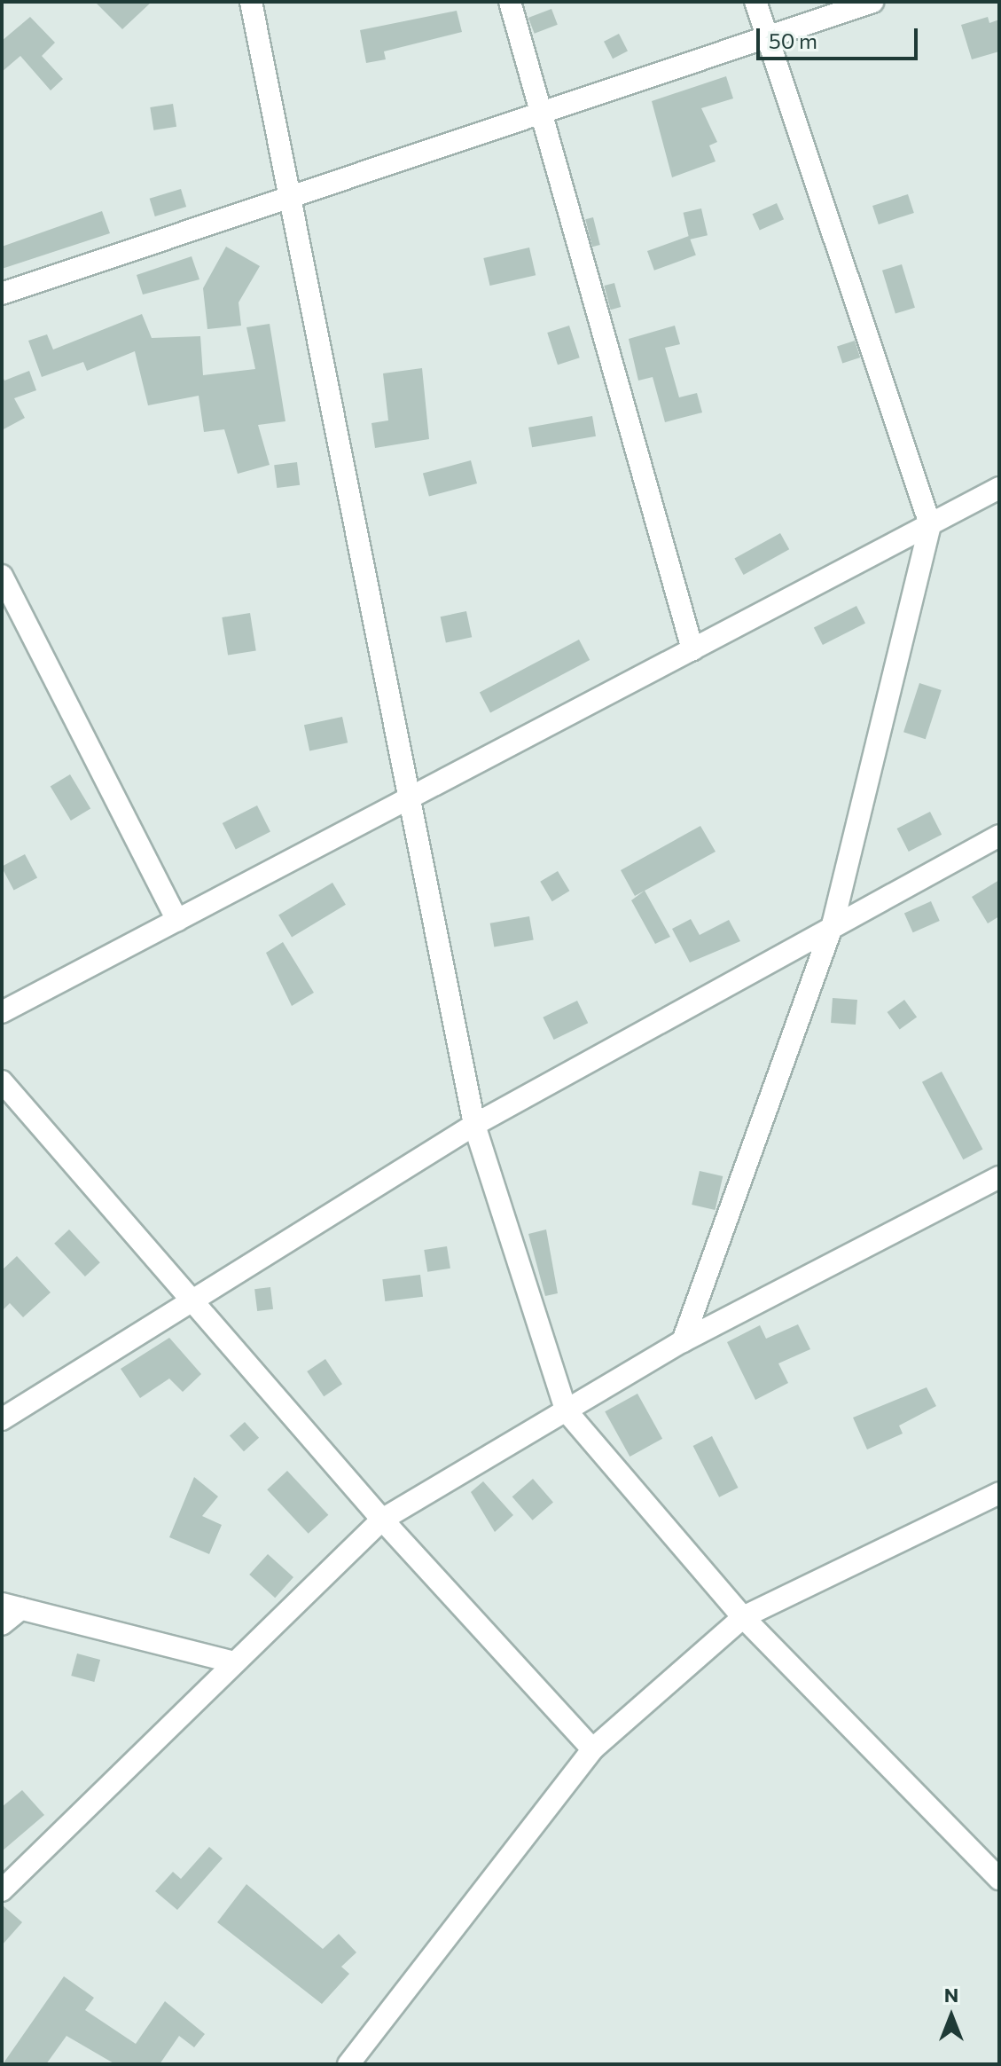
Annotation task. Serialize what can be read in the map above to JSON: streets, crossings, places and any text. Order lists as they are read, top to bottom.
{
  "scale_bar": "50 m",
  "north": "top"
}
